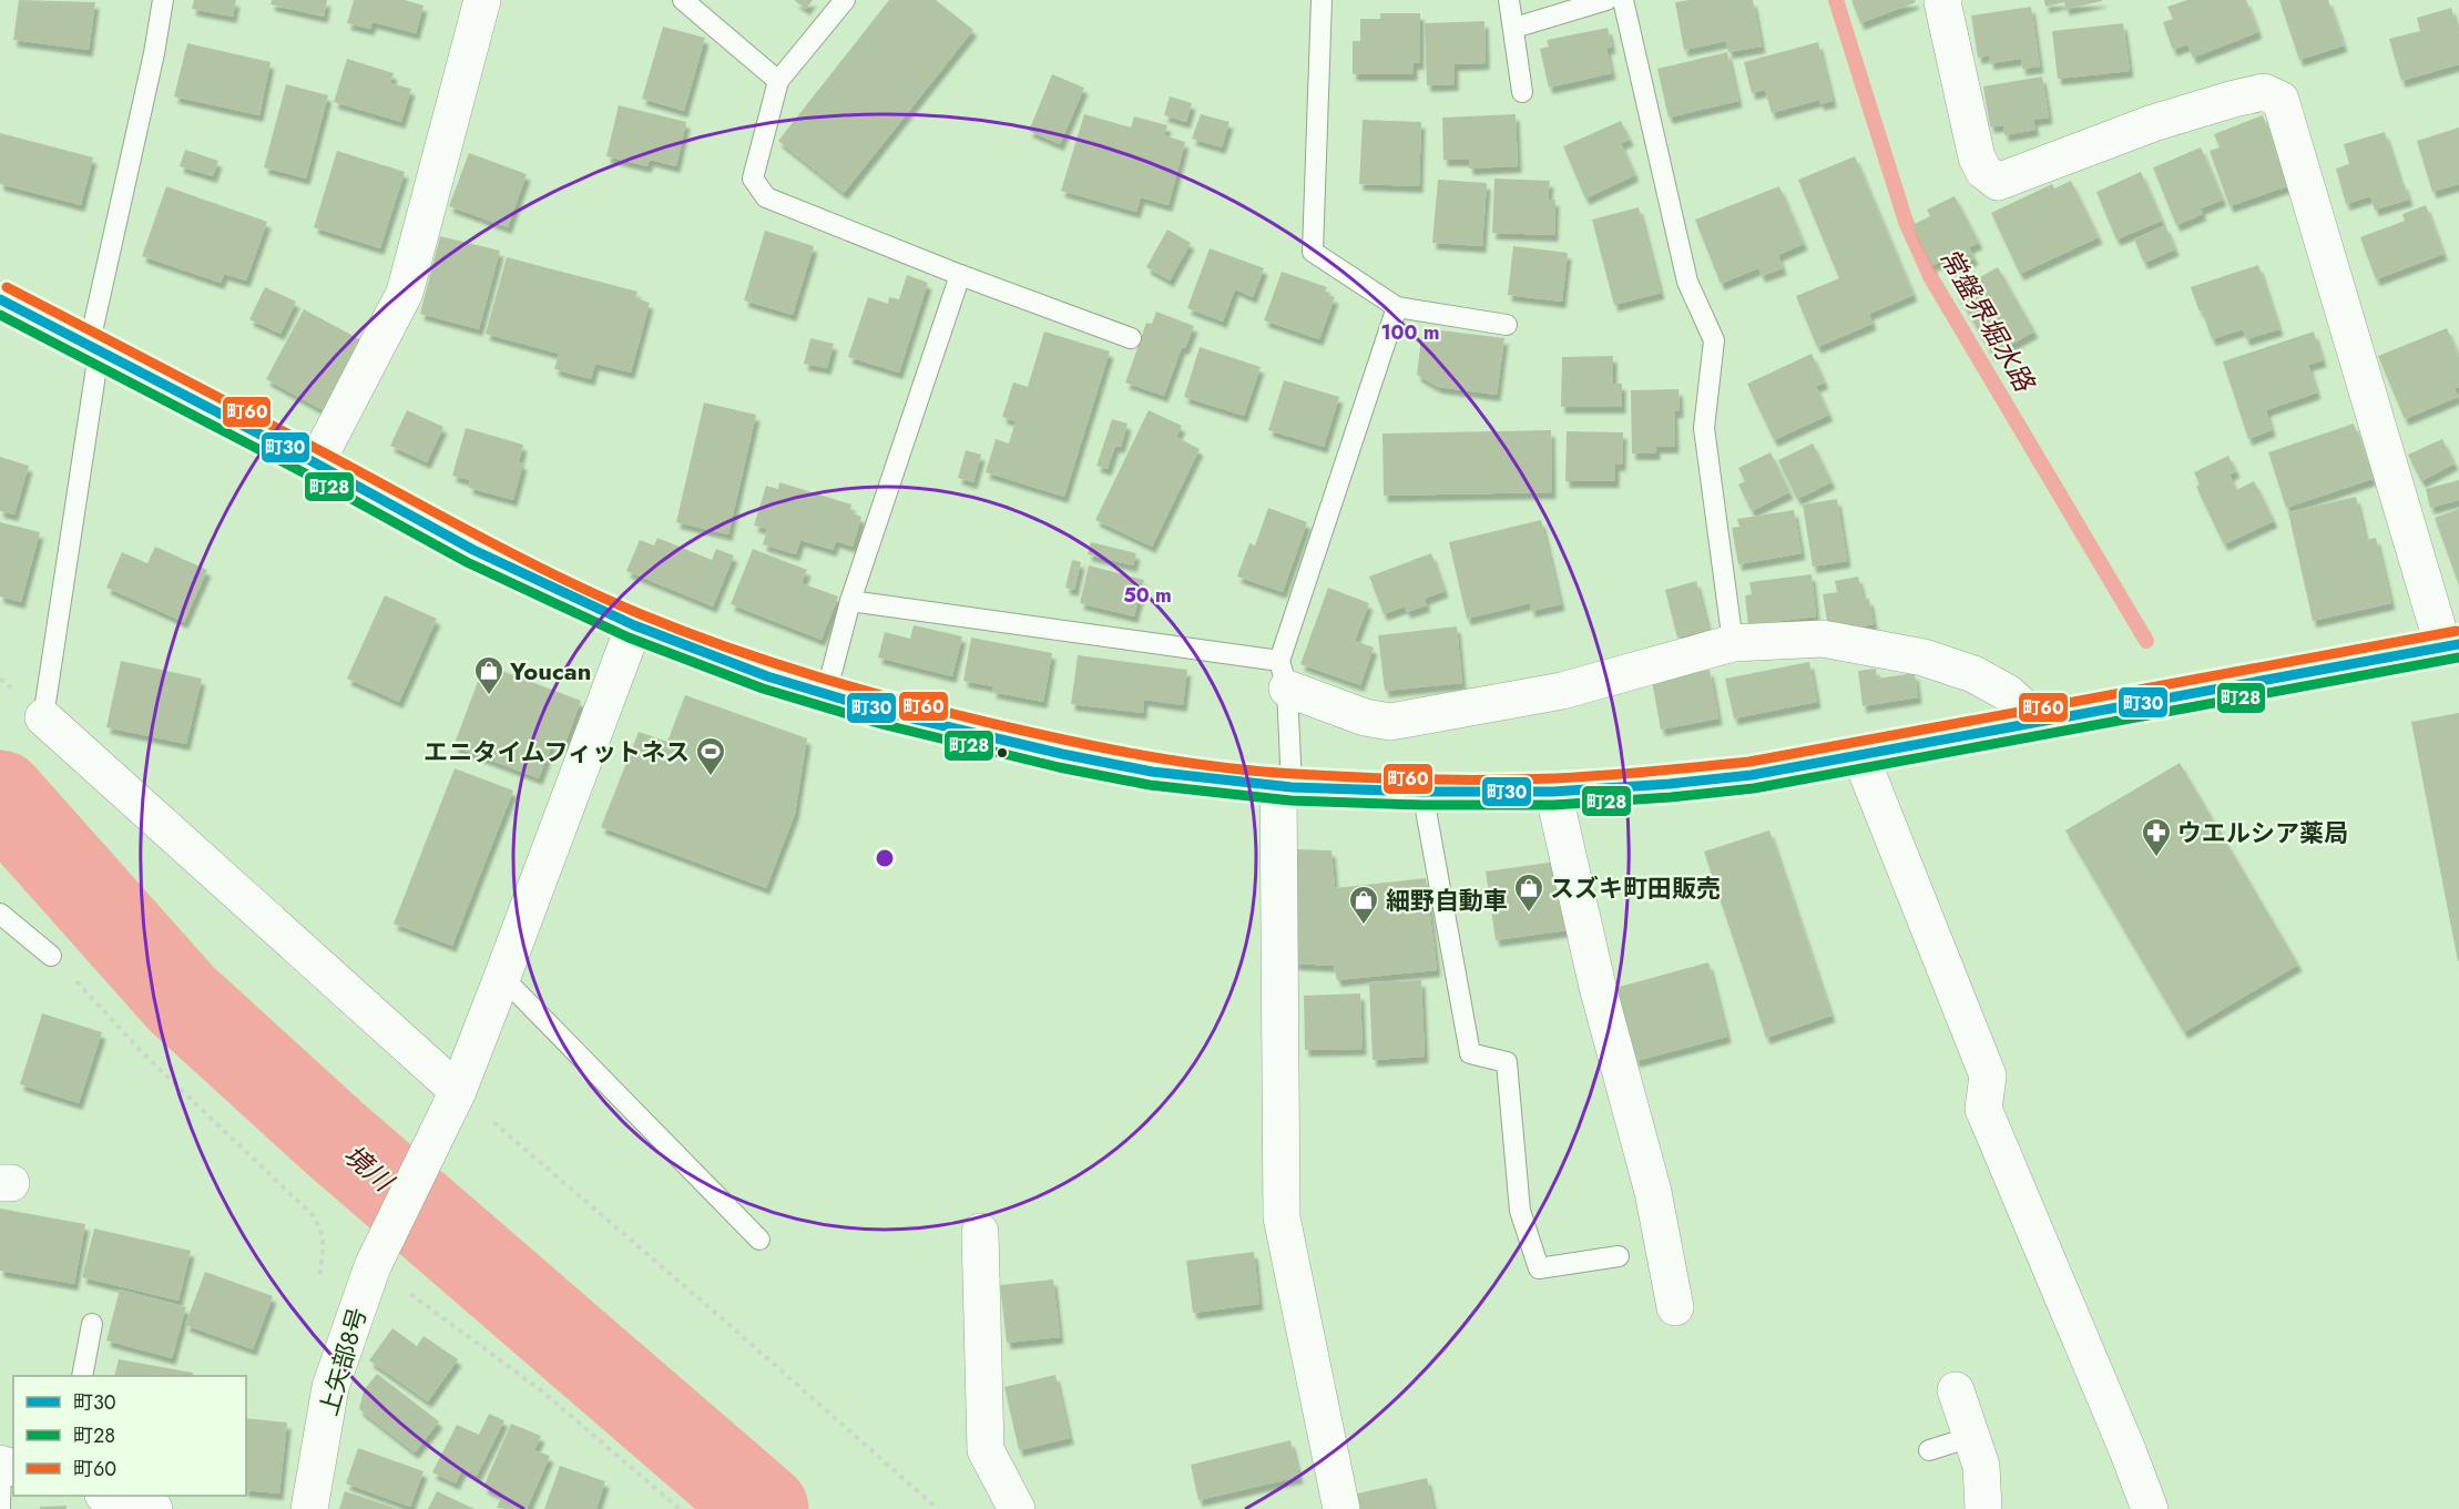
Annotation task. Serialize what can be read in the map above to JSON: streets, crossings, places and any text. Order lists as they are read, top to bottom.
{
  "streets": {
    "street": ["上矢部8号"]
  },
  "water": ["常盤界堀水路", "境川"],
  "places": {
    "shop": ["Youcan", "スズキ町田販売", "細野自動車"],
    "sports": ["エニタイムフィットネス"],
    "pharmacy": ["ウエルシア薬局"]
  },
  "lines": ["transit line 町60", "transit line 町30", "transit line 町28"],
  "legend": ["町30", "町28", "町60"],
  "rings": ["100 m", "50 m"]
}
